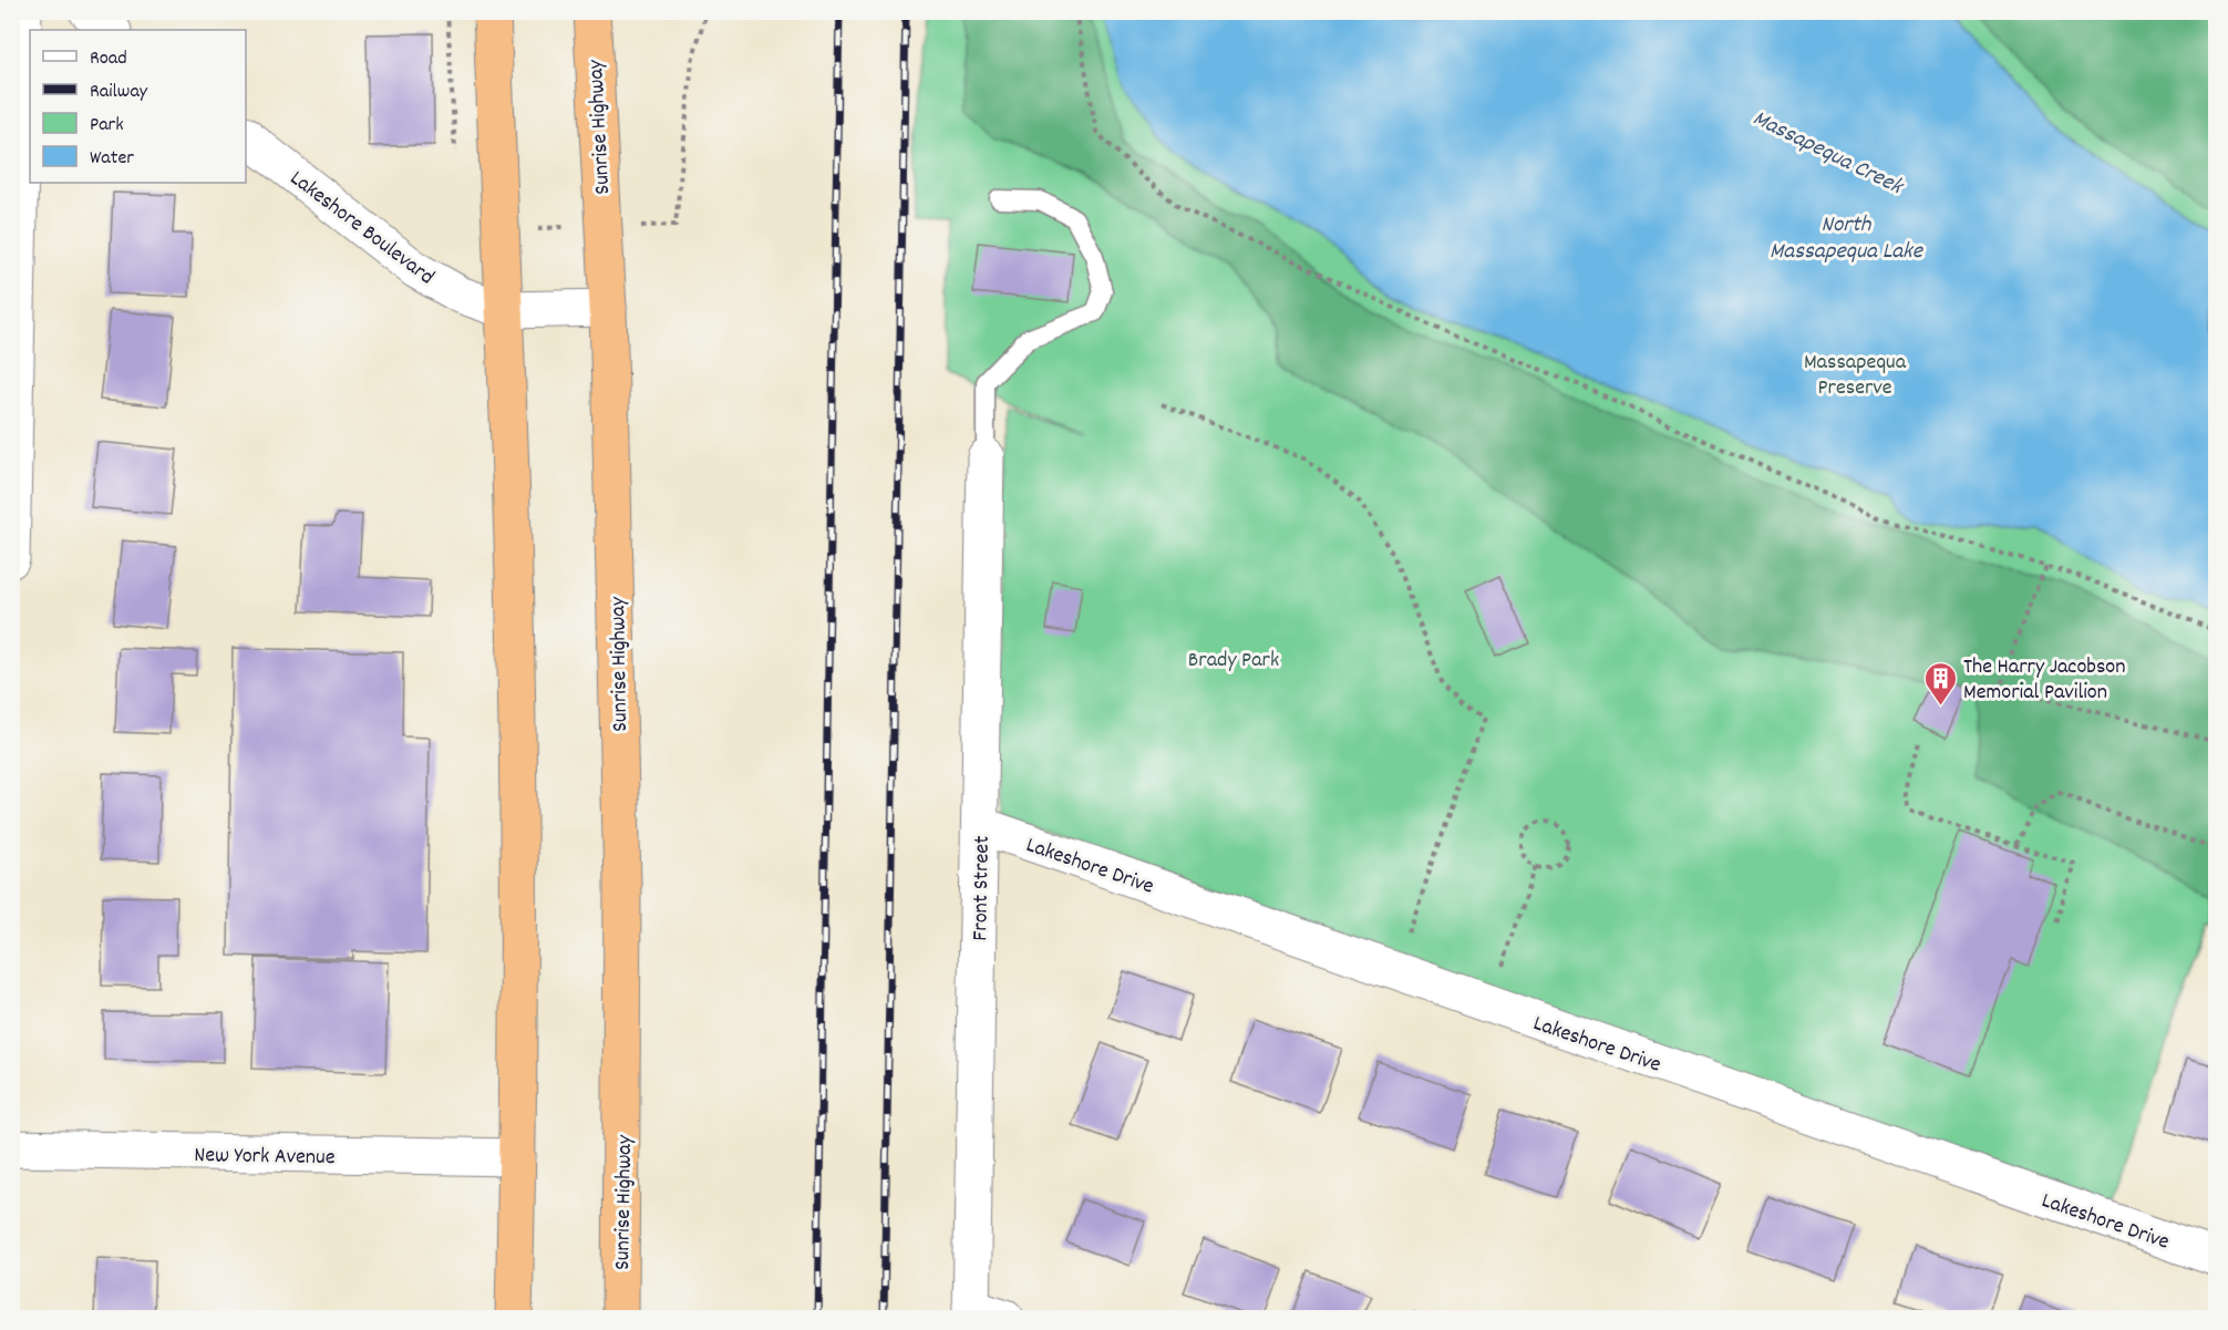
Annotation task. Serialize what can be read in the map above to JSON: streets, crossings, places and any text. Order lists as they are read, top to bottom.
{
  "streets": {
    "highway": ["Sunrise Highway"],
    "street": [
      "Lakeshore Boulevard",
      "Lakeshore Drive",
      "Front Street",
      "New York Avenue"
    ]
  },
  "crossings": [
    ["Sunrise Highway", "Lakeshore Boulevard"],
    ["Lakeshore Drive", "Front Street"]
  ],
  "water": ["Massapequa Creek", "North Massapequa Lake"],
  "parks": ["Massapequa Preserve", "Brady Park"],
  "places": {
    "building": ["The Harry Jacobson Memorial Pavilion"]
  },
  "legend": [
    "Road",
    "Railway",
    "Park",
    "Water"
  ]
}
